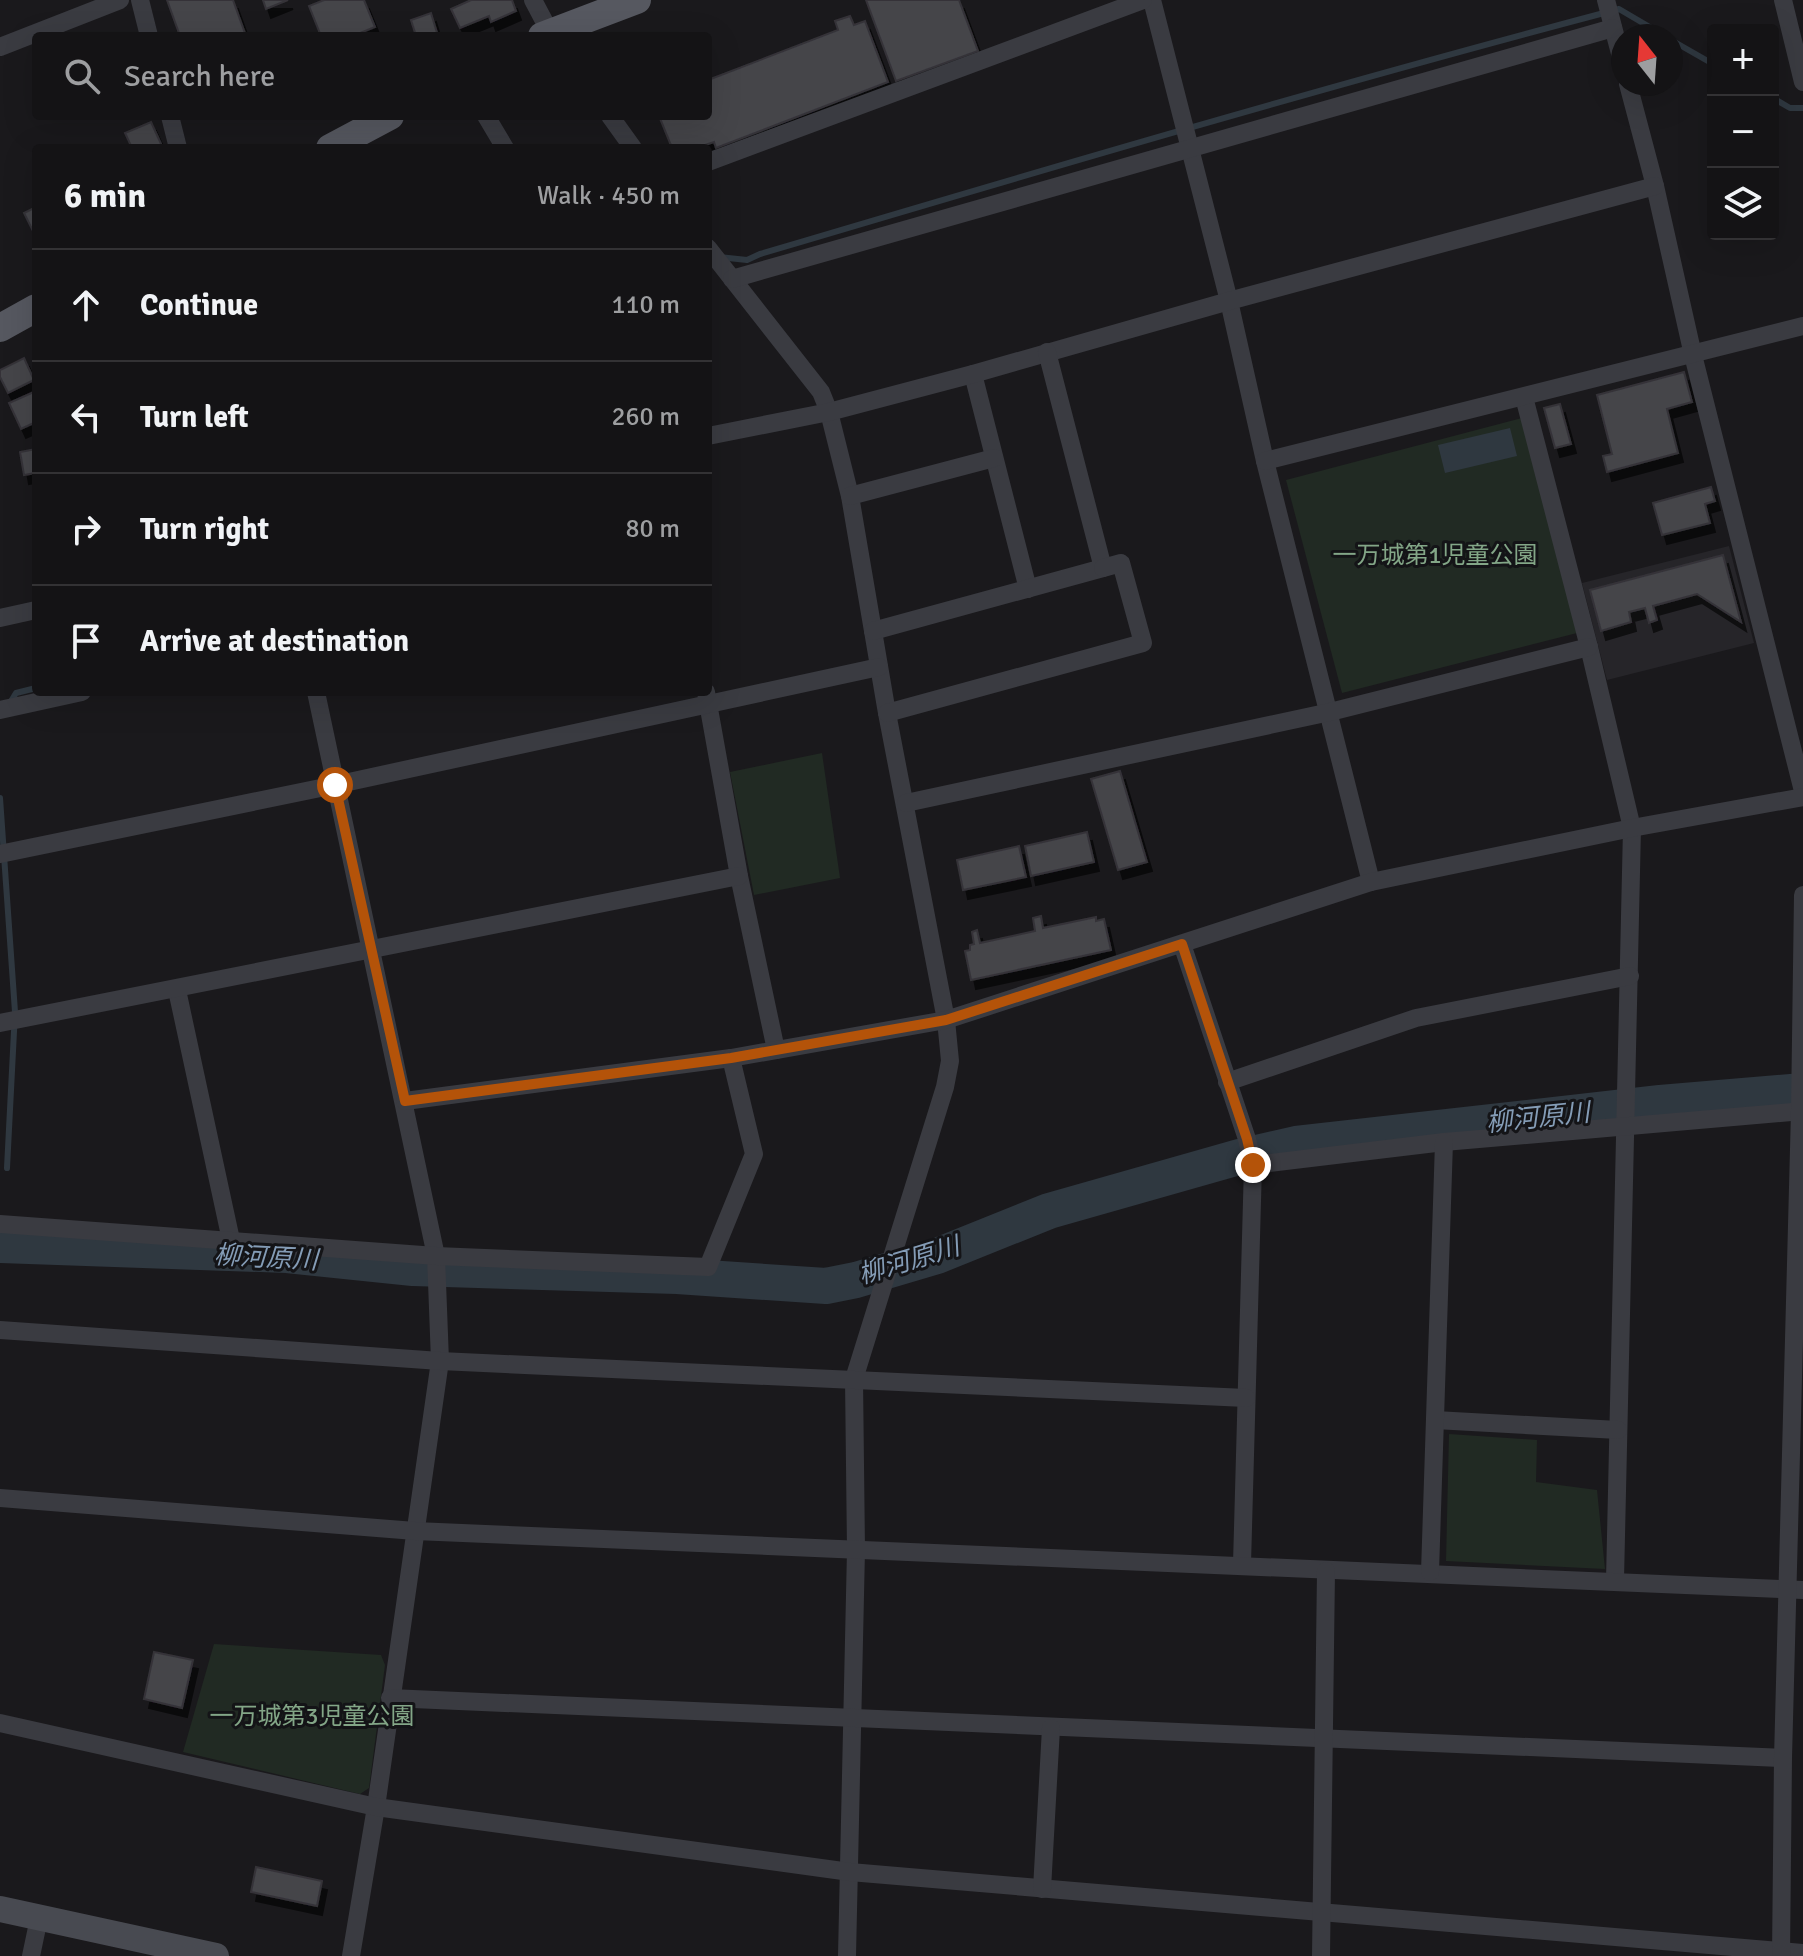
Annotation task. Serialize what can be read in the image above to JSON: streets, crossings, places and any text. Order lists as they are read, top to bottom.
{
  "water": ["柳河原川"],
  "parks": ["一万城第1児童公園", "一万城第3児童公園"],
  "north": "top",
  "page": {
    "map_buttons": ["+", "−"],
    "search": "Search here",
    "heading": ["6 min", "Walk · 450 m"],
    "list": [
      ["Continue", "110 m"],
      ["Turn left", "260 m"],
      ["Turn right", "80 m"],
      "Arrive at destination"
    ]
  }
}
